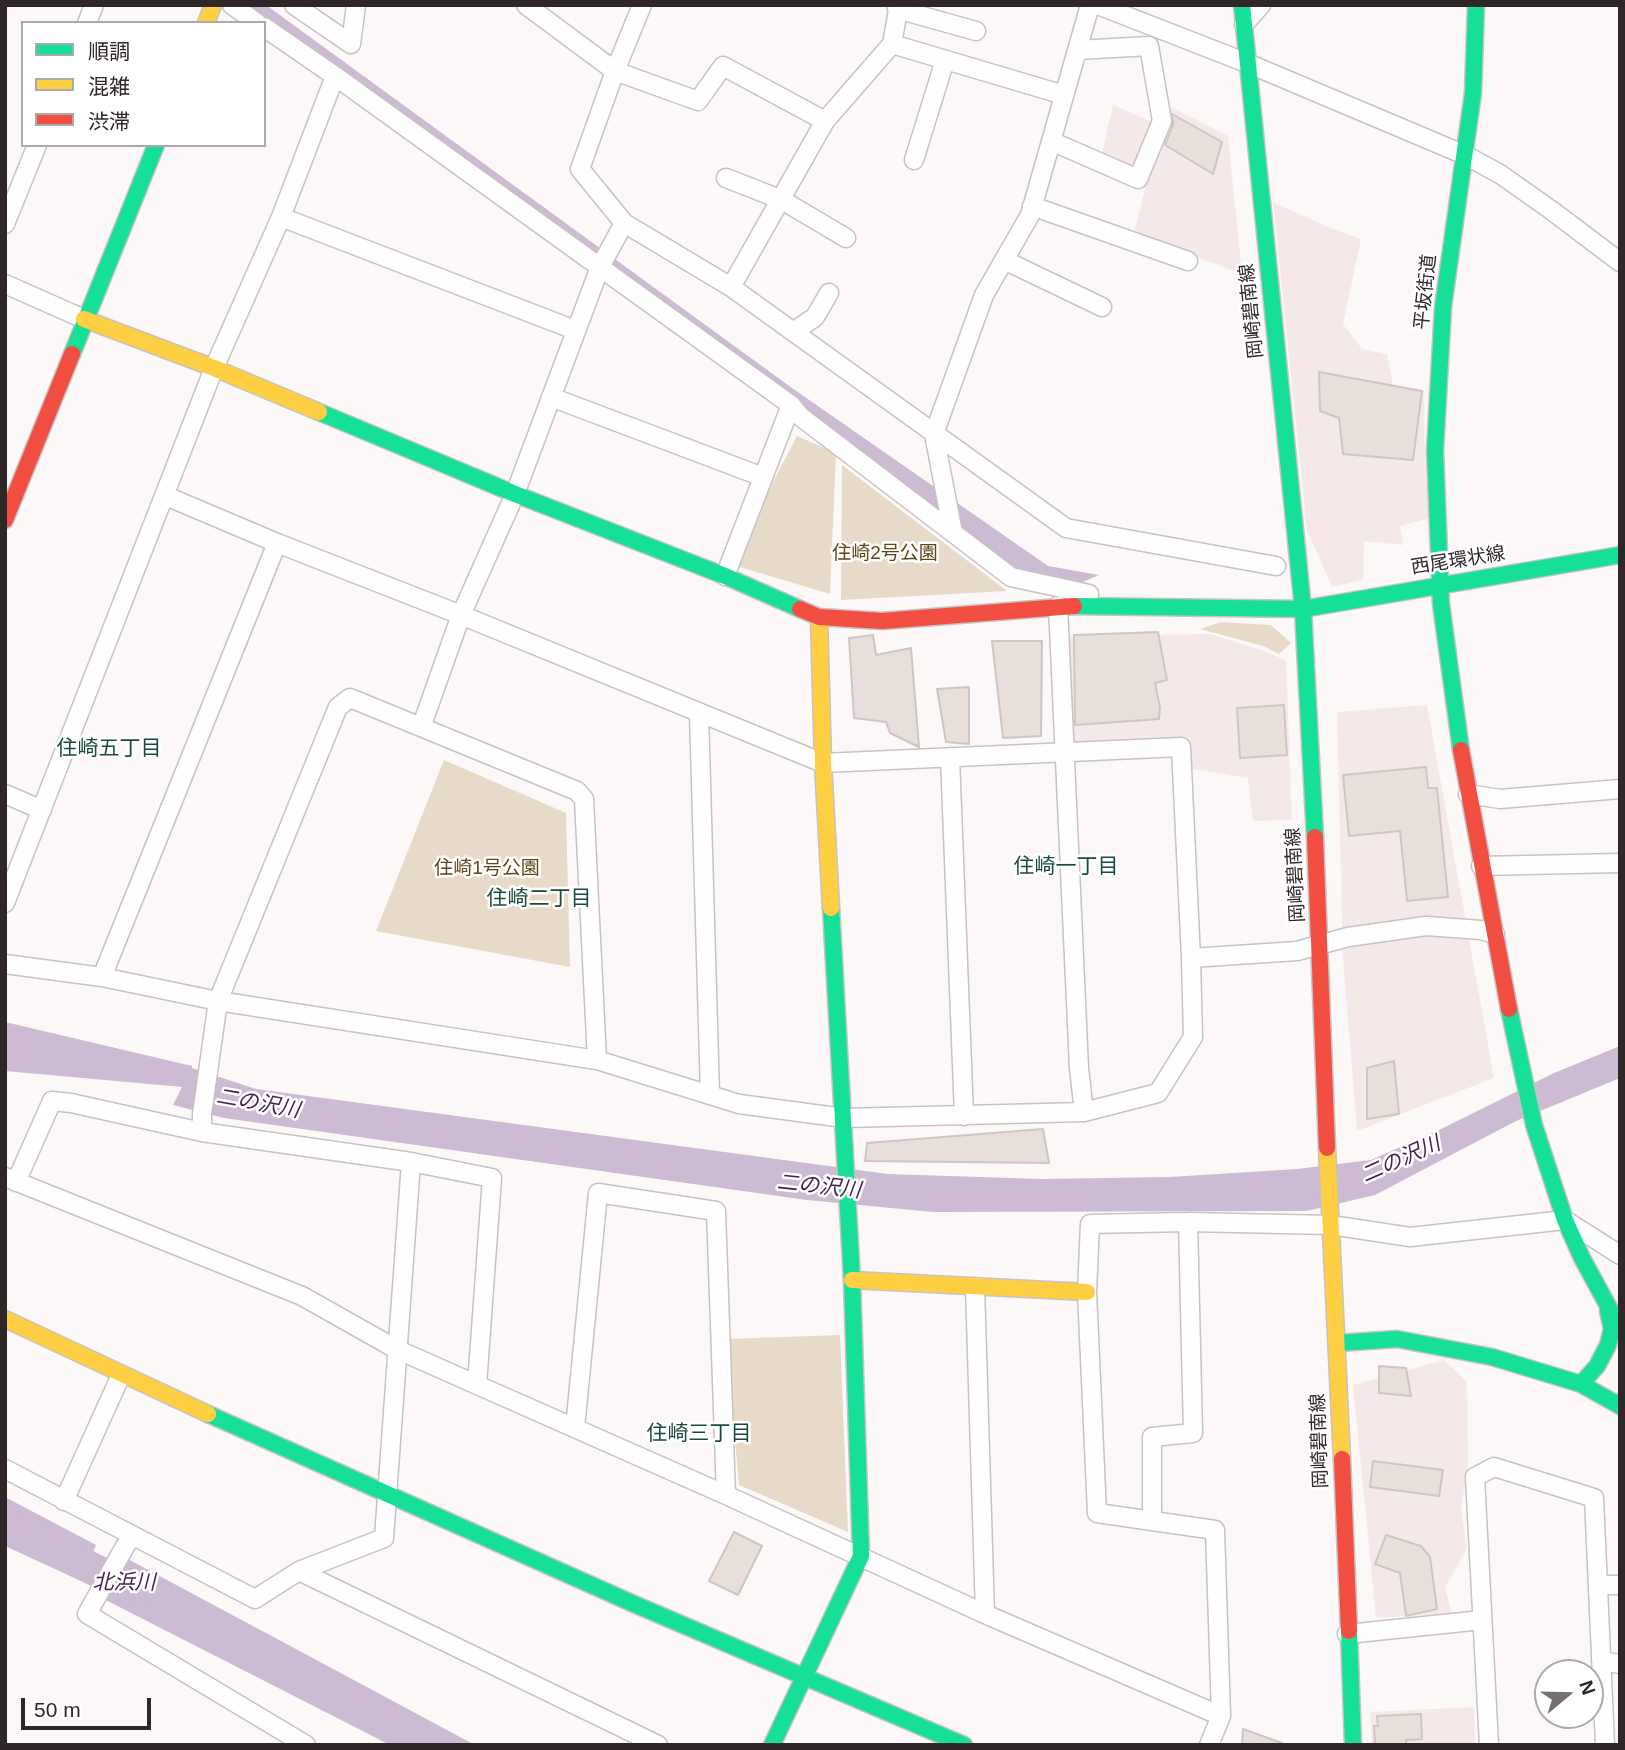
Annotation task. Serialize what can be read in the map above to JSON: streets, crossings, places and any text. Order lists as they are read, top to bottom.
{
  "streets": {
    "street": ["平坂街道", "岡崎碧南線", "西尾環状線"]
  },
  "crossings": [
    ["平坂街道", "西尾環状線"],
    ["岡崎碧南線", "西尾環状線"]
  ],
  "districts": [
    "住崎五丁目",
    "住崎一丁目",
    "住崎二丁目",
    "住崎三丁目"
  ],
  "water": ["二の沢川", "北浜川"],
  "parks": ["住崎2号公園", "住崎1号公園"],
  "legend": ["順調", "混雑", "渋滞"],
  "scale_bar": "50 m",
  "north": "right"
}
